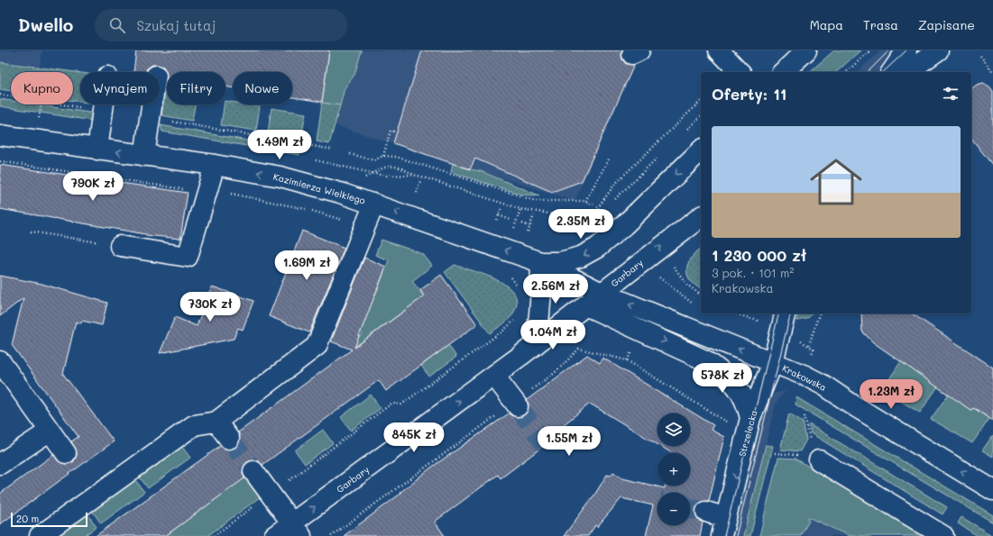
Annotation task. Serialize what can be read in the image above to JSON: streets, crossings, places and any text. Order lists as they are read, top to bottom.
{
  "streets": {
    "street": [
      "Kazimierza Wielkiego",
      "Garbary",
      "Krakowska",
      "Strzelecka"
    ]
  },
  "crossings": [
    ["Kazimierza Wielkiego", "Garbary"],
    ["Kazimierza Wielkiego", "Krakowska"],
    ["Garbary", "Krakowska"],
    ["Krakowska", "Strzelecka"]
  ],
  "one_way": ["Kazimierza Wielkiego", "Strzelecka"],
  "scale_bar": "20 m",
  "page": {
    "header": "Dwello",
    "search": "Szukaj tutaj",
    "nav": ["Mapa", "Trasa", "Zapisane"],
    "chip": [
      "Kupno",
      "Wynajem",
      "Filtry",
      "Nowe"
    ],
    "heading": "Oferty: 11",
    "list": [
      {
        "name": "1 230 000 zł",
        "note": "3 pok. · 101 m² · Krakowska"
      }
    ],
    "price": [
      "1.49M zł",
      "790K zł",
      "2.35M zł",
      "1.69M zł",
      "2.56M zł",
      "730K zł",
      "1.04M zł",
      "578K zł",
      "1.23M zł",
      "845K zł",
      "1.55M zł"
    ],
    "map_buttons": ["+", "−"],
    "scale": "20 m"
  }
}
